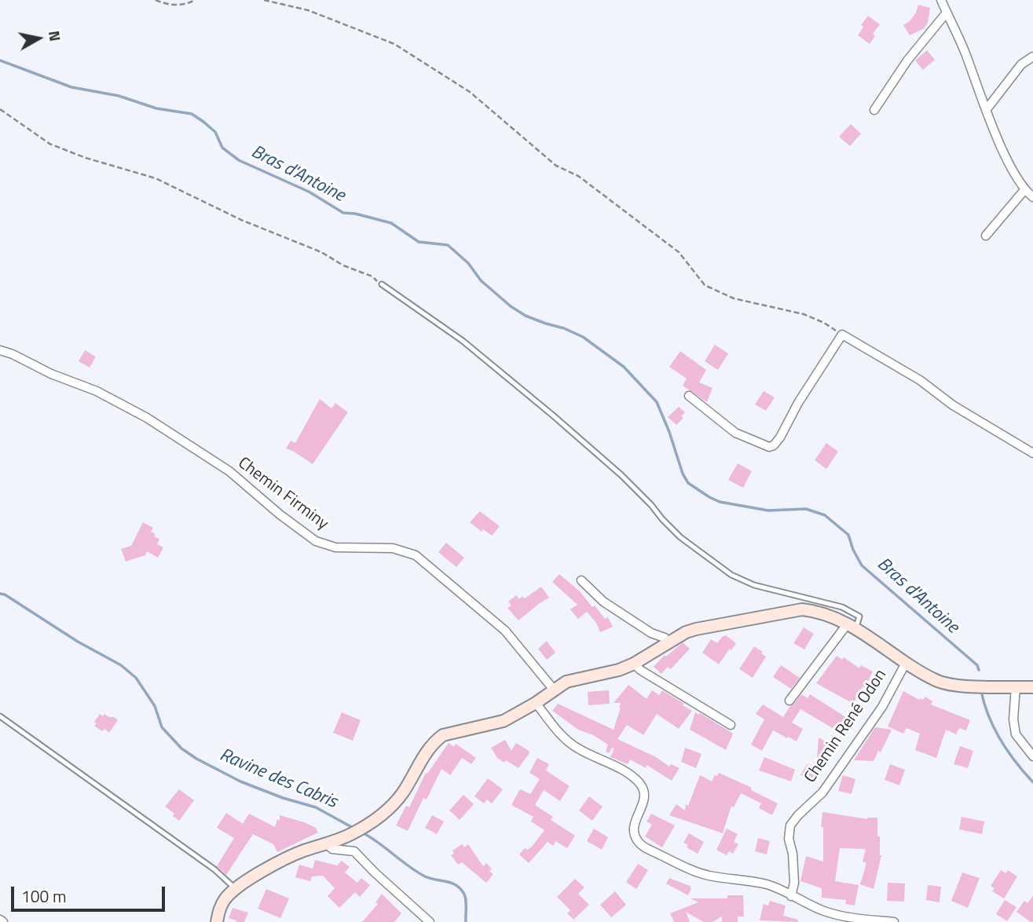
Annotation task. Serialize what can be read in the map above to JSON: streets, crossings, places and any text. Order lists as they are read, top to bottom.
{
  "streets": {
    "street": ["Chemin Firminy", "Chemin René Odon"]
  },
  "water": ["Bras d'Antoine", "Ravine des Cabris"],
  "scale_bar": "100 m",
  "north": "right"
}
